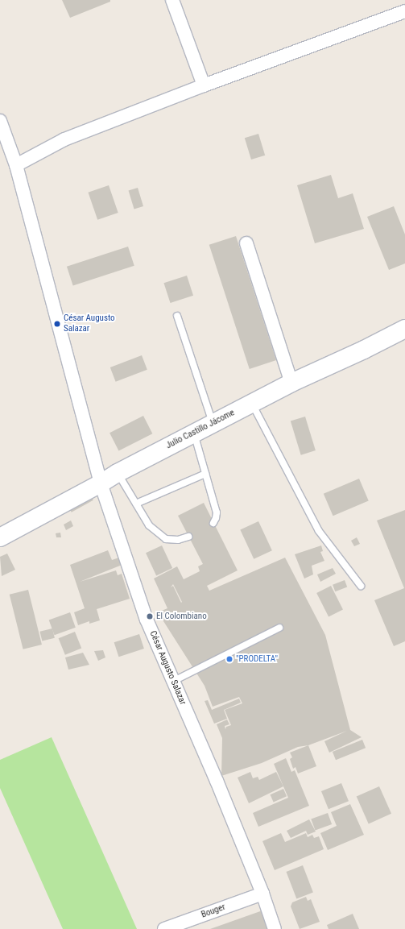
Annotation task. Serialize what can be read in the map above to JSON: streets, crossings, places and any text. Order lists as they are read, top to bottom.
{
  "streets": {
    "main road": ["Julio Castillo Jácome"],
    "street": ["César Augusto Salazar", "Bouger"]
  },
  "crossings": [
    ["Julio Castillo Jácome", "César Augusto Salazar"],
    ["César Augusto Salazar", "Bouger"]
  ],
  "places": ["César Augusto Salazar", "El Colombiano", "\"PRODELTA\""]
}
